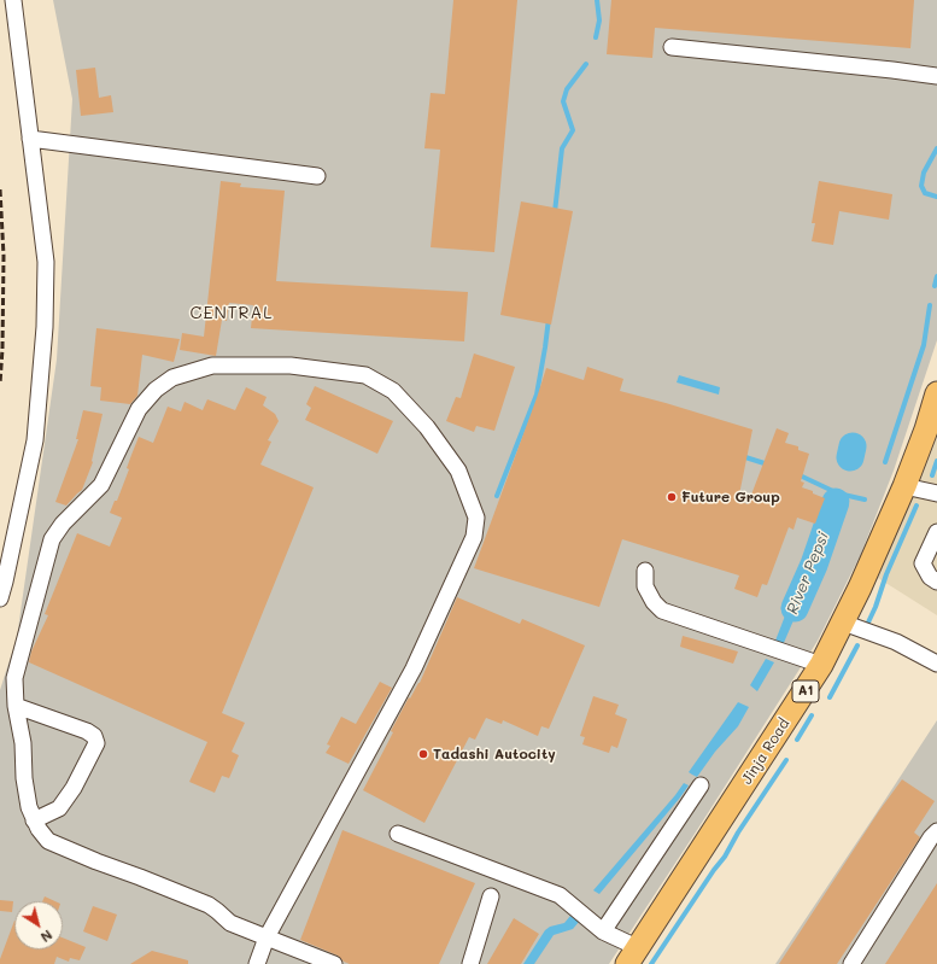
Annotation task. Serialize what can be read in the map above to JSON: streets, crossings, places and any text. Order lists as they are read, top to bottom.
{
  "streets": {
    "highway": ["A1", "Jinja Road"]
  },
  "districts": ["CENTRAL"],
  "water": ["River Pepsi"],
  "places": ["Future Group", "Tadashi Autocity"],
  "north": "bottom right"
}
